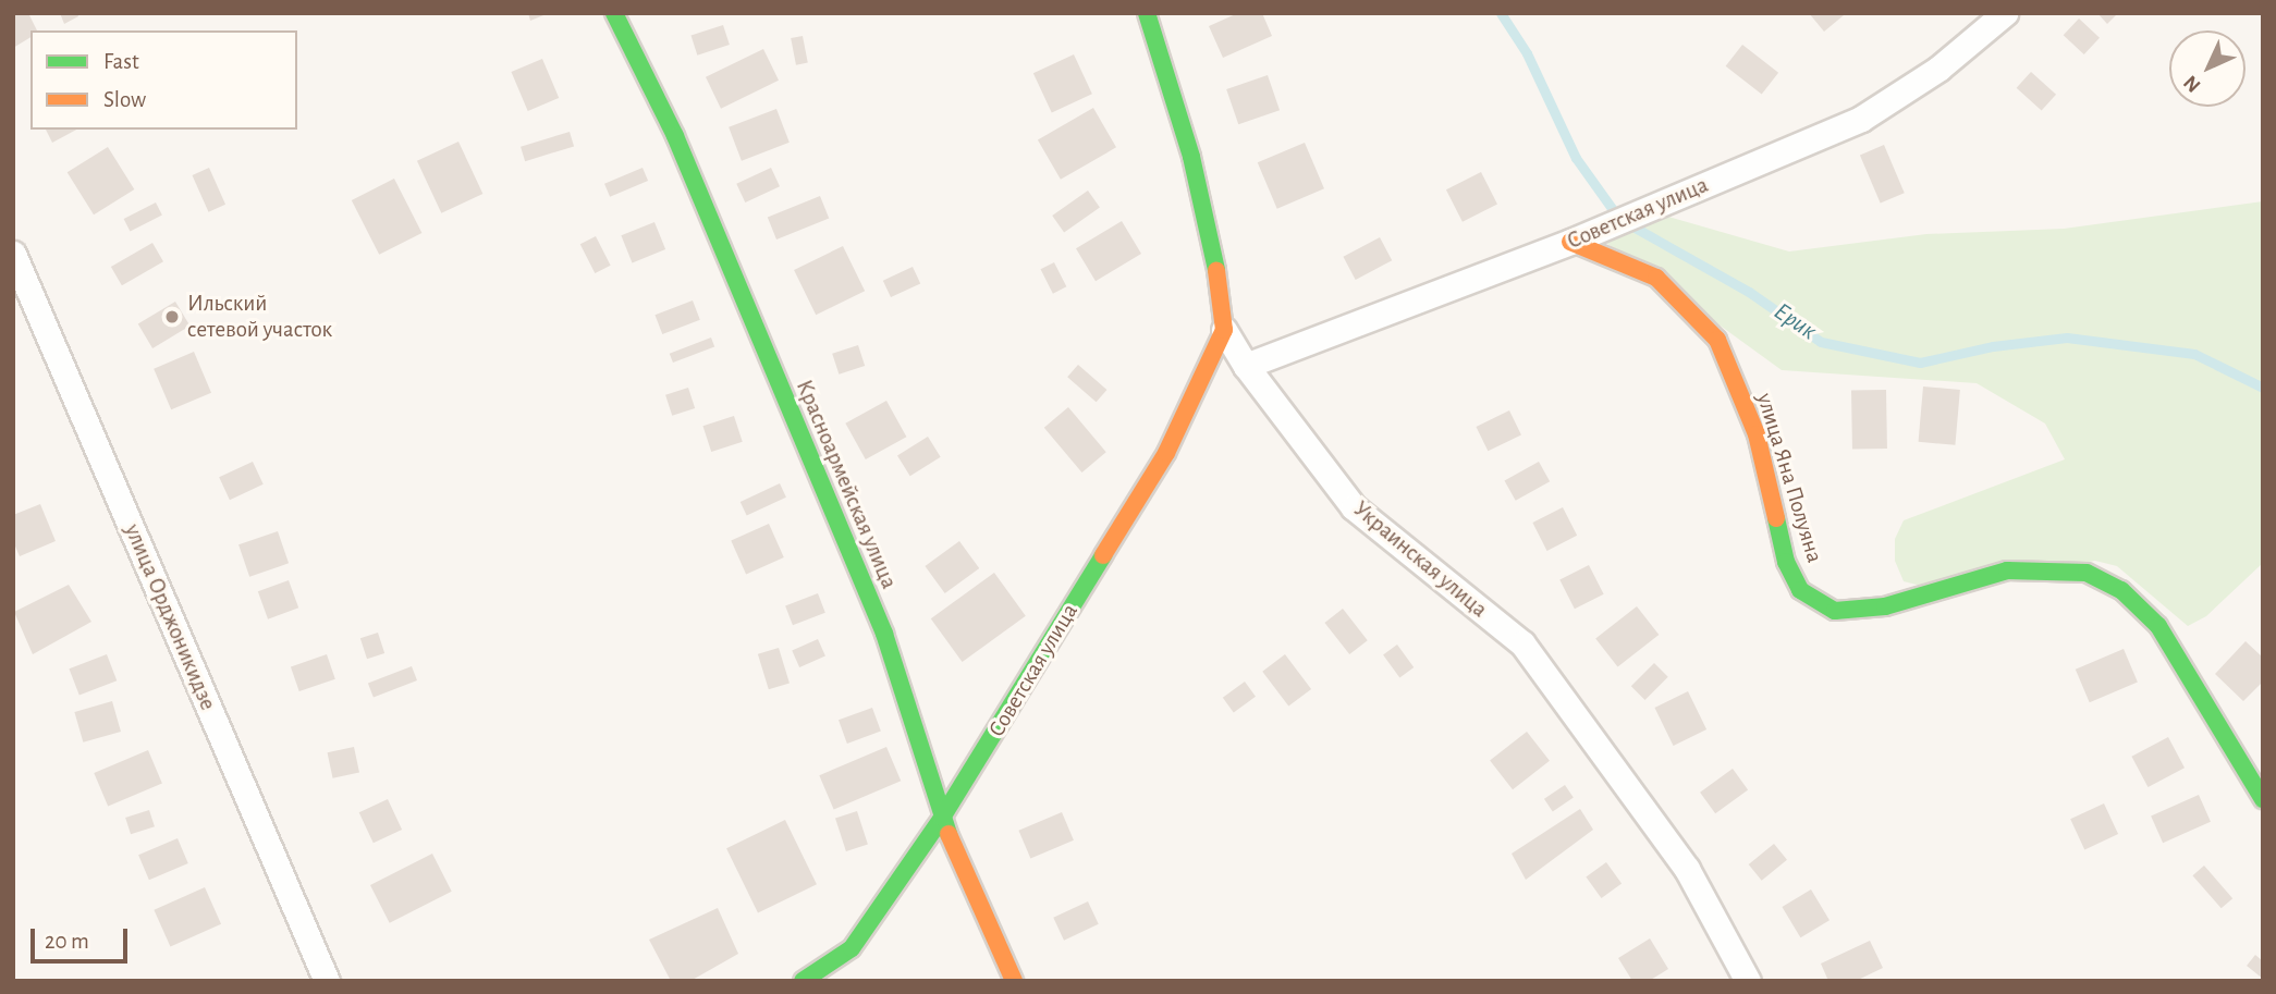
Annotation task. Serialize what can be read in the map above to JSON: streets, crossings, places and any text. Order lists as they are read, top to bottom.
{
  "streets": {
    "street": [
      "Советская улица",
      "улица Яна Полуяна",
      "Красноармейская улица",
      "Украинская улица",
      "улица Орджоникидзе"
    ]
  },
  "crossings": [
    ["Советская улица", "улица Яна Полуяна"],
    ["Советская улица", "Красноармейская улица"],
    ["Советская улица", "Украинская улица"]
  ],
  "water": ["Ерик"],
  "places": ["Ильский сетевой участок"],
  "legend": ["Fast", "Slow"],
  "scale_bar": "20 m",
  "north": "bottom left"
}
